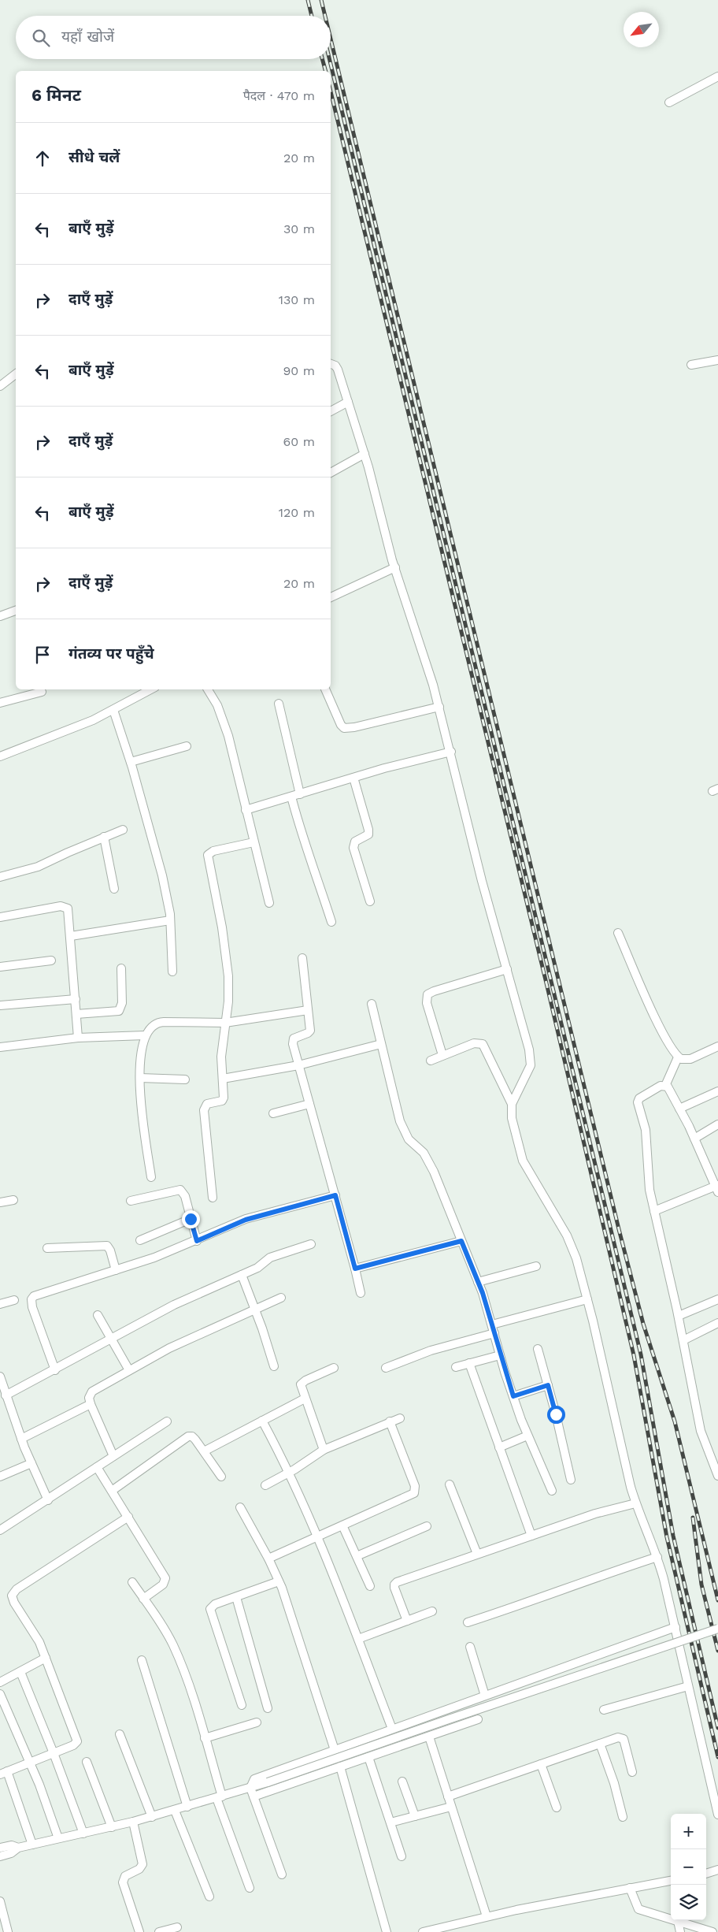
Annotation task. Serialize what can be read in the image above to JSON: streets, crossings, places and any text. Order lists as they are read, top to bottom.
{
  "north": "bottom left",
  "page": {
    "search": "यहाँ खोजें",
    "heading": ["6 मिनट", "पैदल · 470 m"],
    "list": [
      ["सीधे चलें", "20 m"],
      ["बाएँ मुड़ें", "30 m"],
      ["दाएँ मुड़ें", "130 m"],
      ["बाएँ मुड़ें", "90 m"],
      ["दाएँ मुड़ें", "60 m"],
      ["बाएँ मुड़ें", "120 m"],
      ["दाएँ मुड़ें", "20 m"],
      "गंतव्य पर पहुँचे"
    ],
    "map_buttons": ["+", "−"]
  }
}
